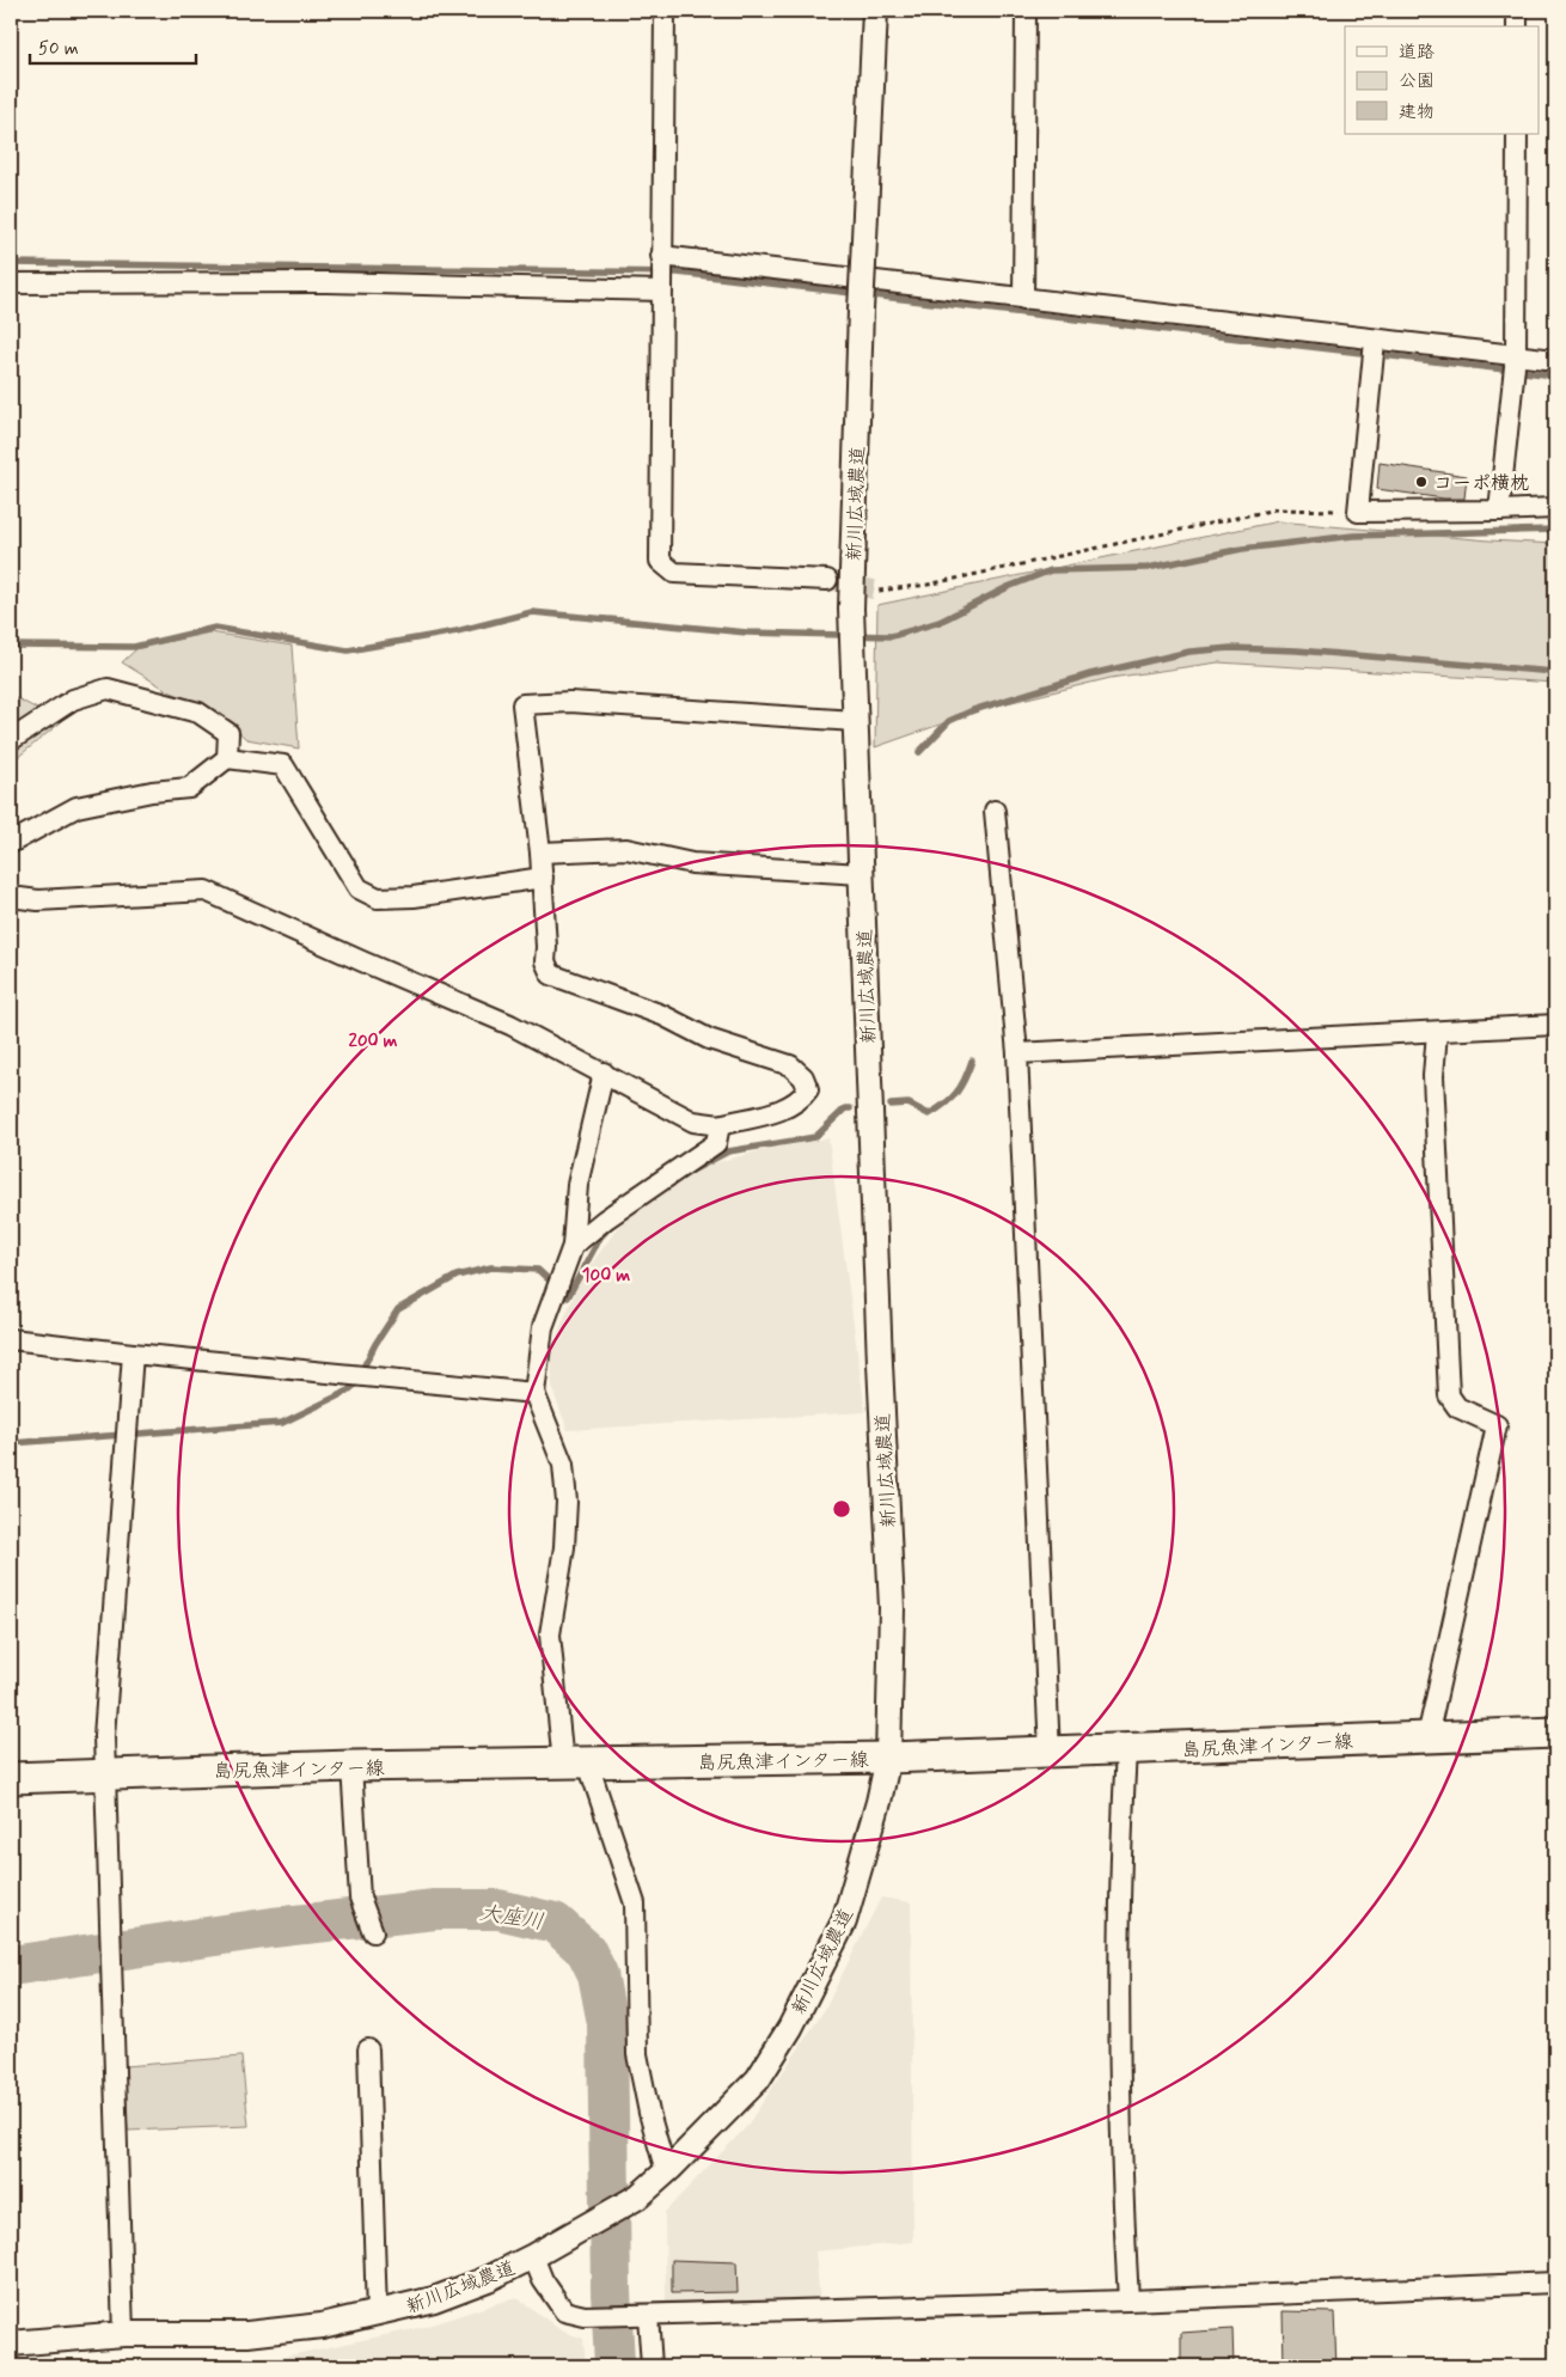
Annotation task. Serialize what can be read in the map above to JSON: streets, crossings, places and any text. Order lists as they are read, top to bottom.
{
  "streets": {
    "main road": ["島尻魚津インター線"],
    "street": ["新川広域農道"]
  },
  "crossings": [
    ["新川広域農道", "島尻魚津インター線"]
  ],
  "water": ["大座川"],
  "places": ["コーポ横枕"],
  "legend": ["道路", "公園", "建物"],
  "scale_bar": "50 m",
  "rings": ["200 m", "100 m"]
}
